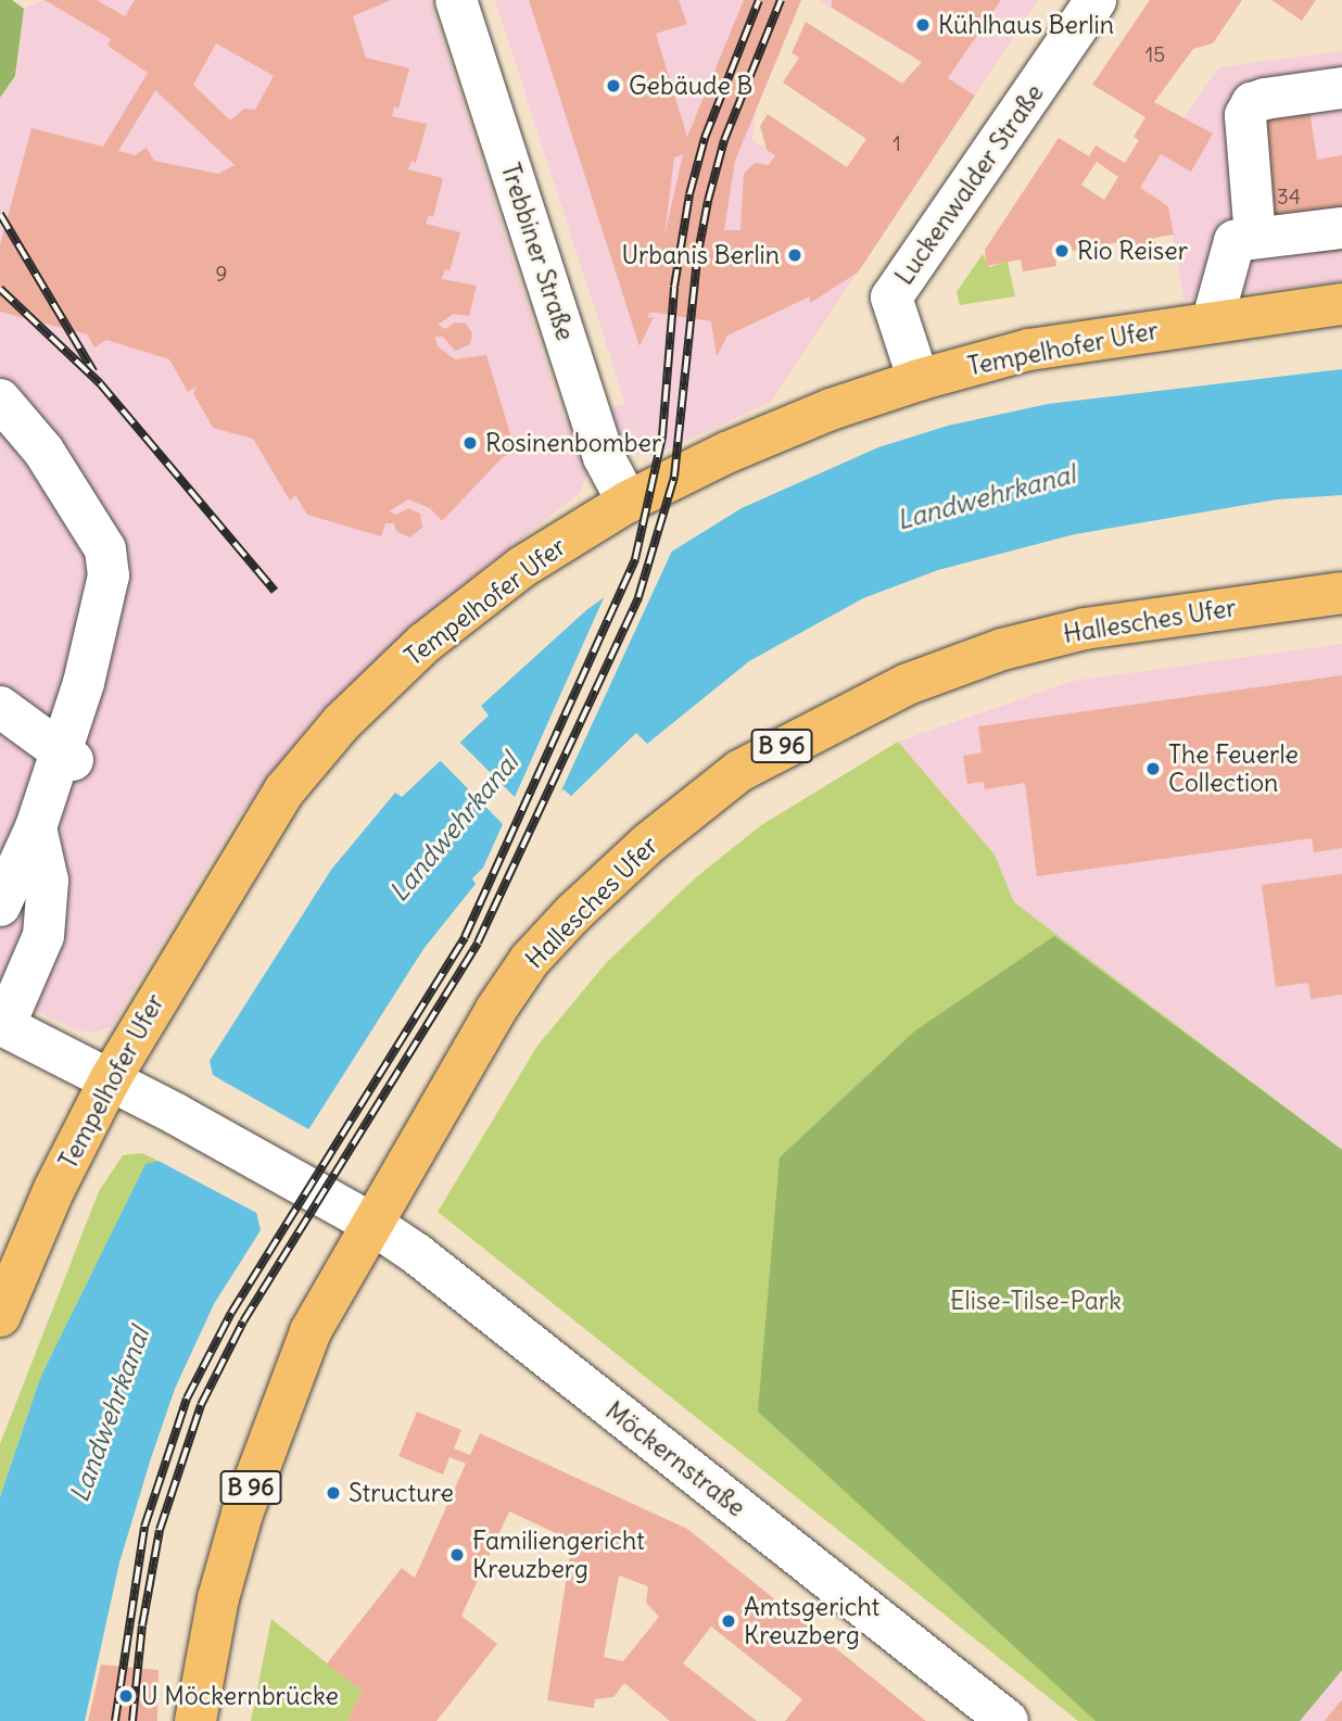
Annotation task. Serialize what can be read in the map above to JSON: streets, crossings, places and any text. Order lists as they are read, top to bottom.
{
  "streets": {
    "main road": ["Tempelhofer Ufer", "Hallesches Ufer", "B 96"],
    "street": ["Luckenwalder Straße", "Trebbiner Straße", "Möckernstraße"]
  },
  "crossings": [
    ["Luckenwalder Straße", "Tempelhofer Ufer"],
    ["Trebbiner Straße", "Tempelhofer Ufer"],
    ["Tempelhofer Ufer", "Möckernstraße"],
    ["Hallesches Ufer", "Möckernstraße"]
  ],
  "water": ["Landwehrkanal"],
  "parks": ["Elise-Tilse-Park"],
  "places": [
    "Kühlhaus Berlin",
    "Gebäude B",
    "Rio Reiser",
    "Urbanis Berlin",
    "Rosinenbomber",
    "The Feuerle Collection",
    "Structure",
    "Familiengericht Kreuzberg",
    "Amtsgericht Kreuzberg",
    "U Möckernbrücke"
  ],
  "house_numbers": [
    "15",
    "1",
    "34",
    "9"
  ]
}
